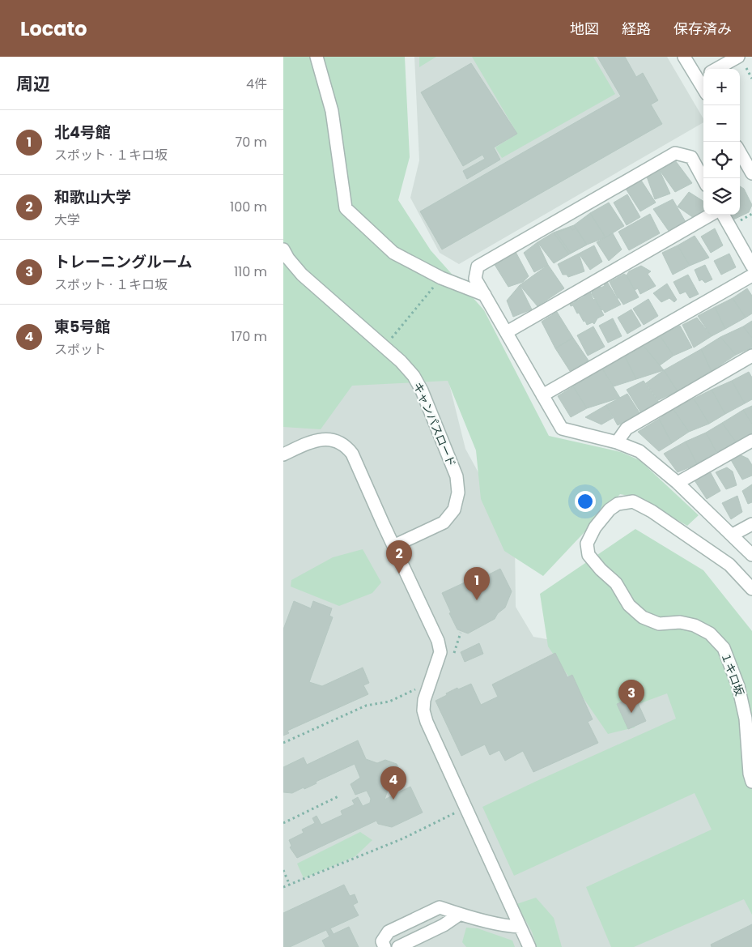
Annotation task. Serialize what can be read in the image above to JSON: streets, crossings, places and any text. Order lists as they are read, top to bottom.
{
  "streets": {
    "street": ["キャンパスロード", "１キロ坂"]
  },
  "page": {
    "header": "Locato",
    "nav": ["地図", "経路", "保存済み"],
    "heading": ["周辺", "4件"],
    "map_buttons": ["+", "−"],
    "list": [
      {
        "mark": "1",
        "name": "北4号館",
        "note": "スポット · １キロ坂",
        "value": "70 m"
      },
      {
        "mark": "2",
        "name": "和歌山大学",
        "note": "大学",
        "value": "100 m"
      },
      {
        "mark": "3",
        "name": "トレーニングルーム",
        "note": "スポット · １キロ坂",
        "value": "110 m"
      },
      {
        "mark": "4",
        "name": "東5号館",
        "note": "スポット",
        "value": "170 m"
      }
    ],
    "pins": [
      "2",
      "1",
      "3",
      "4"
    ]
  }
}
